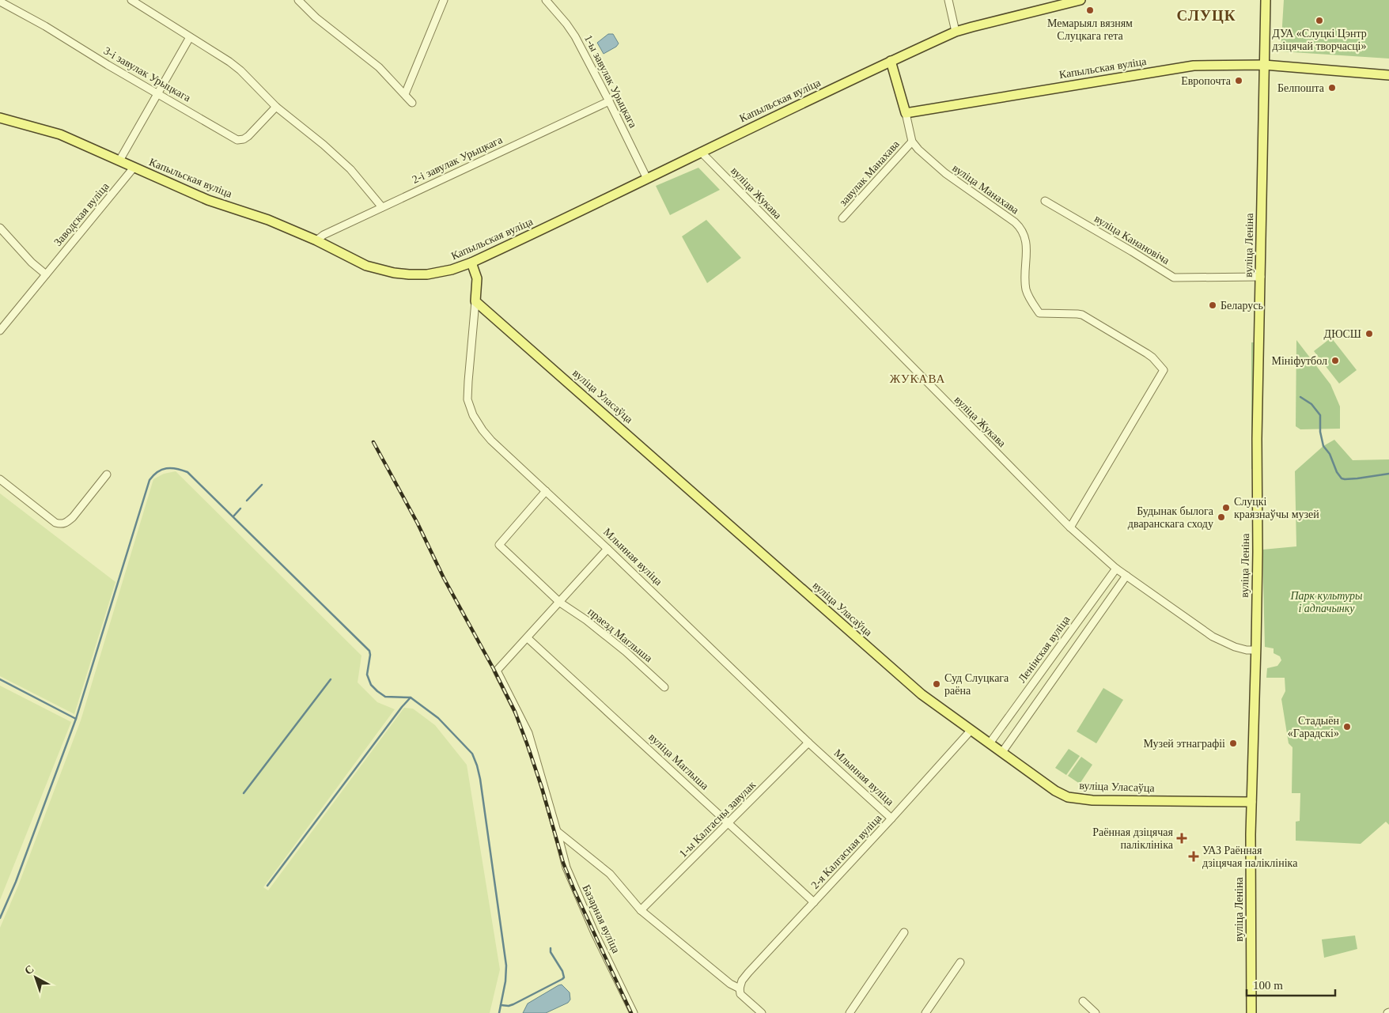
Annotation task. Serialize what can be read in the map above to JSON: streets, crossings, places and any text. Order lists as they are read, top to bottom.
{
  "streets": {
    "main road": [
      "Капыльская вуліца",
      "вуліца Леніна",
      "вуліца Уласаўца",
      "Млынная вуліца"
    ],
    "street": [
      "3-і завулак Урыцкага",
      "1-ы завулак Урыцкага",
      "2-і завулак Урыцкага",
      "завулак Манахава",
      "вуліца Манахава",
      "вуліца Жукава",
      "Заводская вуліца",
      "вуліца Канановіча",
      "праезд Маглыша",
      "Ленінская вуліца",
      "вуліца Маглыша",
      "1-ы Калгасны завулак",
      "2-я Калгасная вуліца",
      "Базарная вуліца"
    ]
  },
  "crossings": [
    ["Капыльская вуліца", "1-ы завулак Урыцкага"],
    ["Капыльская вуліца", "2-і завулак Урыцкага"],
    ["Капыльская вуліца", "вуліца Жукава"],
    ["Капыльская вуліца", "Заводская вуліца"],
    ["Капыльская вуліца", "вуліца Леніна"],
    ["Капыльская вуліца", "Млынная вуліца"],
    ["1-ы завулак Урыцкага", "2-і завулак Урыцкага"],
    ["завулак Манахава", "вуліца Манахава"],
    ["вуліца Манахава", "вуліца Жукава"],
    ["вуліца Жукава", "вуліца Леніна"],
    ["вуліца Жукава", "Ленінская вуліца"],
    ["вуліца Канановіча", "вуліца Леніна"],
    ["вуліца Леніна", "вуліца Уласаўца"],
    ["вуліца Уласаўца", "Млынная вуліца"],
    ["вуліца Уласаўца", "Ленінская вуліца"],
    ["вуліца Уласаўца", "2-я Калгасная вуліца"],
    ["Млынная вуліца", "праезд Маглыша"],
    ["Млынная вуліца", "1-ы Калгасны завулак"],
    ["Млынная вуліца", "2-я Калгасная вуліца"],
    ["вуліца Маглыша", "1-ы Калгасны завулак"],
    ["вуліца Маглыша", "2-я Калгасная вуліца"],
    ["вуліца Маглыша", "Базарная вуліца"]
  ],
  "districts": ["СЛУЦК", "ЖУКАВА"],
  "parks": ["Парк культуры і адпачынку"],
  "places": {
    "other": [
      "Мемарыял вязням Слуцкага гета",
      "ДУА «Слуцкі Цэнтр дзіцячай творчасці»",
      "Европочта",
      "Белпошта",
      "Беларусь",
      "ДЮСШ",
      "Мініфутбол",
      "Слуцкі краязнаўчы музей",
      "Будынак былога дваранскага сходу",
      "Суд Слуцкага раёна",
      "Стадыён «Гарадскі»",
      "Музей этнаграфіі"
    ],
    "health": ["Раённая дзіцячая паліклініка", "УАЗ Раённая дзіцячая паліклініка"]
  },
  "scale_bar": "100 m",
  "north": "top left"
}
